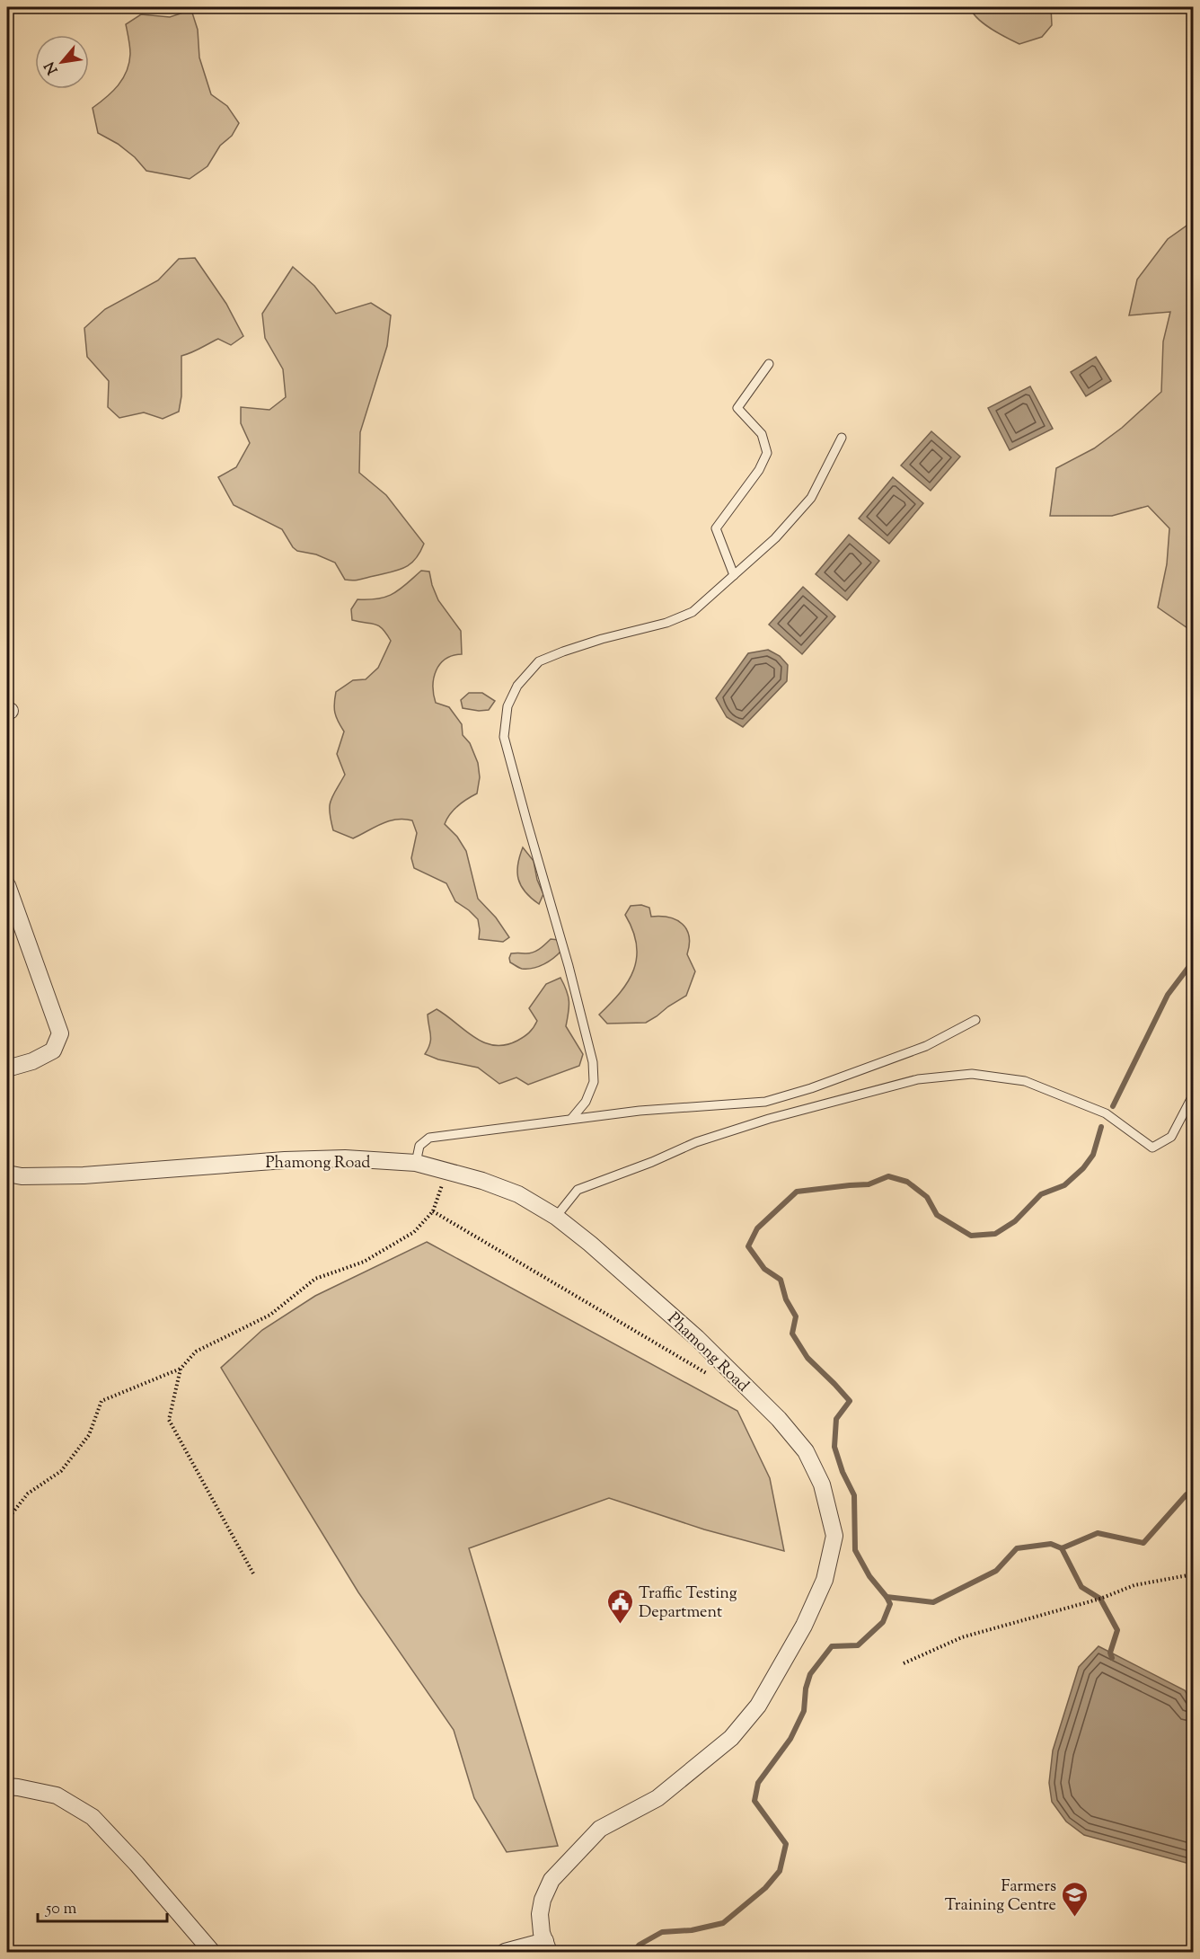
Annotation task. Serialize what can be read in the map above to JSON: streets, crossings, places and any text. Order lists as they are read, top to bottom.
{
  "streets": {
    "street": ["Phamong Road"]
  },
  "places": {
    "public building": ["Traffic Testing Department"],
    "school or university": ["Farmers Training Centre"]
  },
  "scale_bar": "50 m",
  "north": "bottom left"
}
